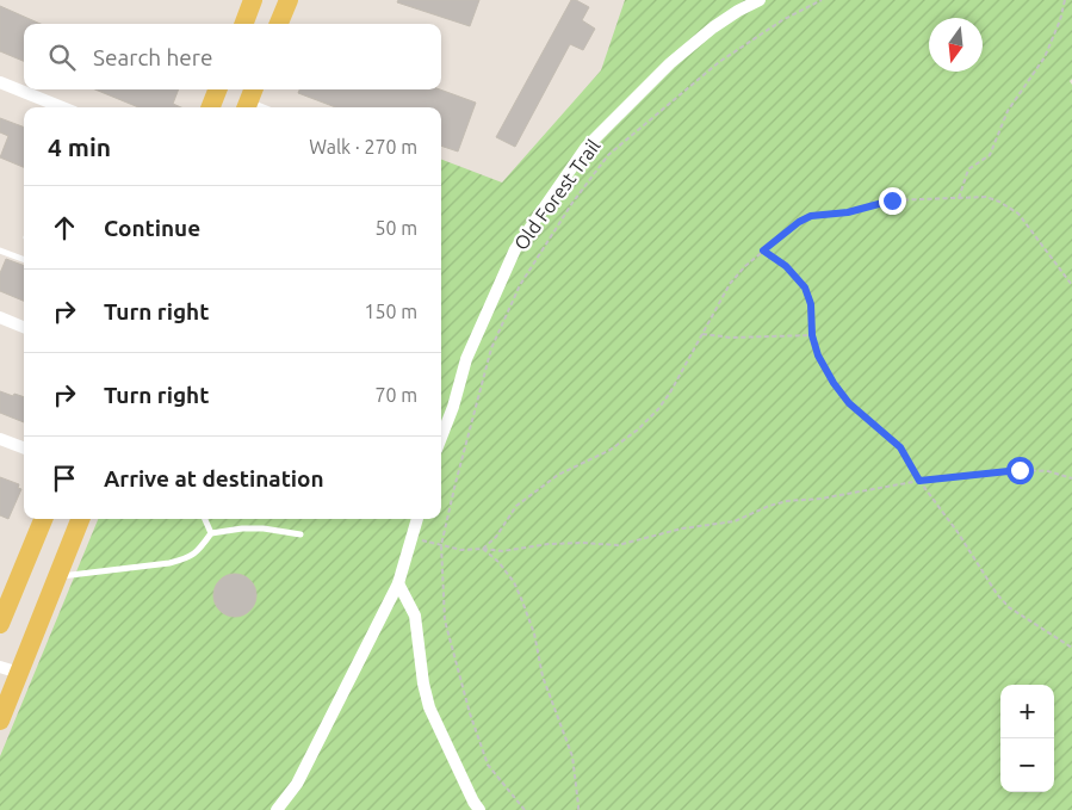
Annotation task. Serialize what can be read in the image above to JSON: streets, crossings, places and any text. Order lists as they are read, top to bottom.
{
  "streets": {
    "street": ["Old Forest Trail"]
  },
  "north": "bottom",
  "page": {
    "search": "Search here",
    "heading": ["4 min", "Walk · 270 m"],
    "list": [
      ["Continue", "50 m"],
      ["Turn right", "150 m"],
      ["Turn right", "70 m"],
      "Arrive at destination"
    ],
    "map_buttons": ["+", "−"]
  }
}
